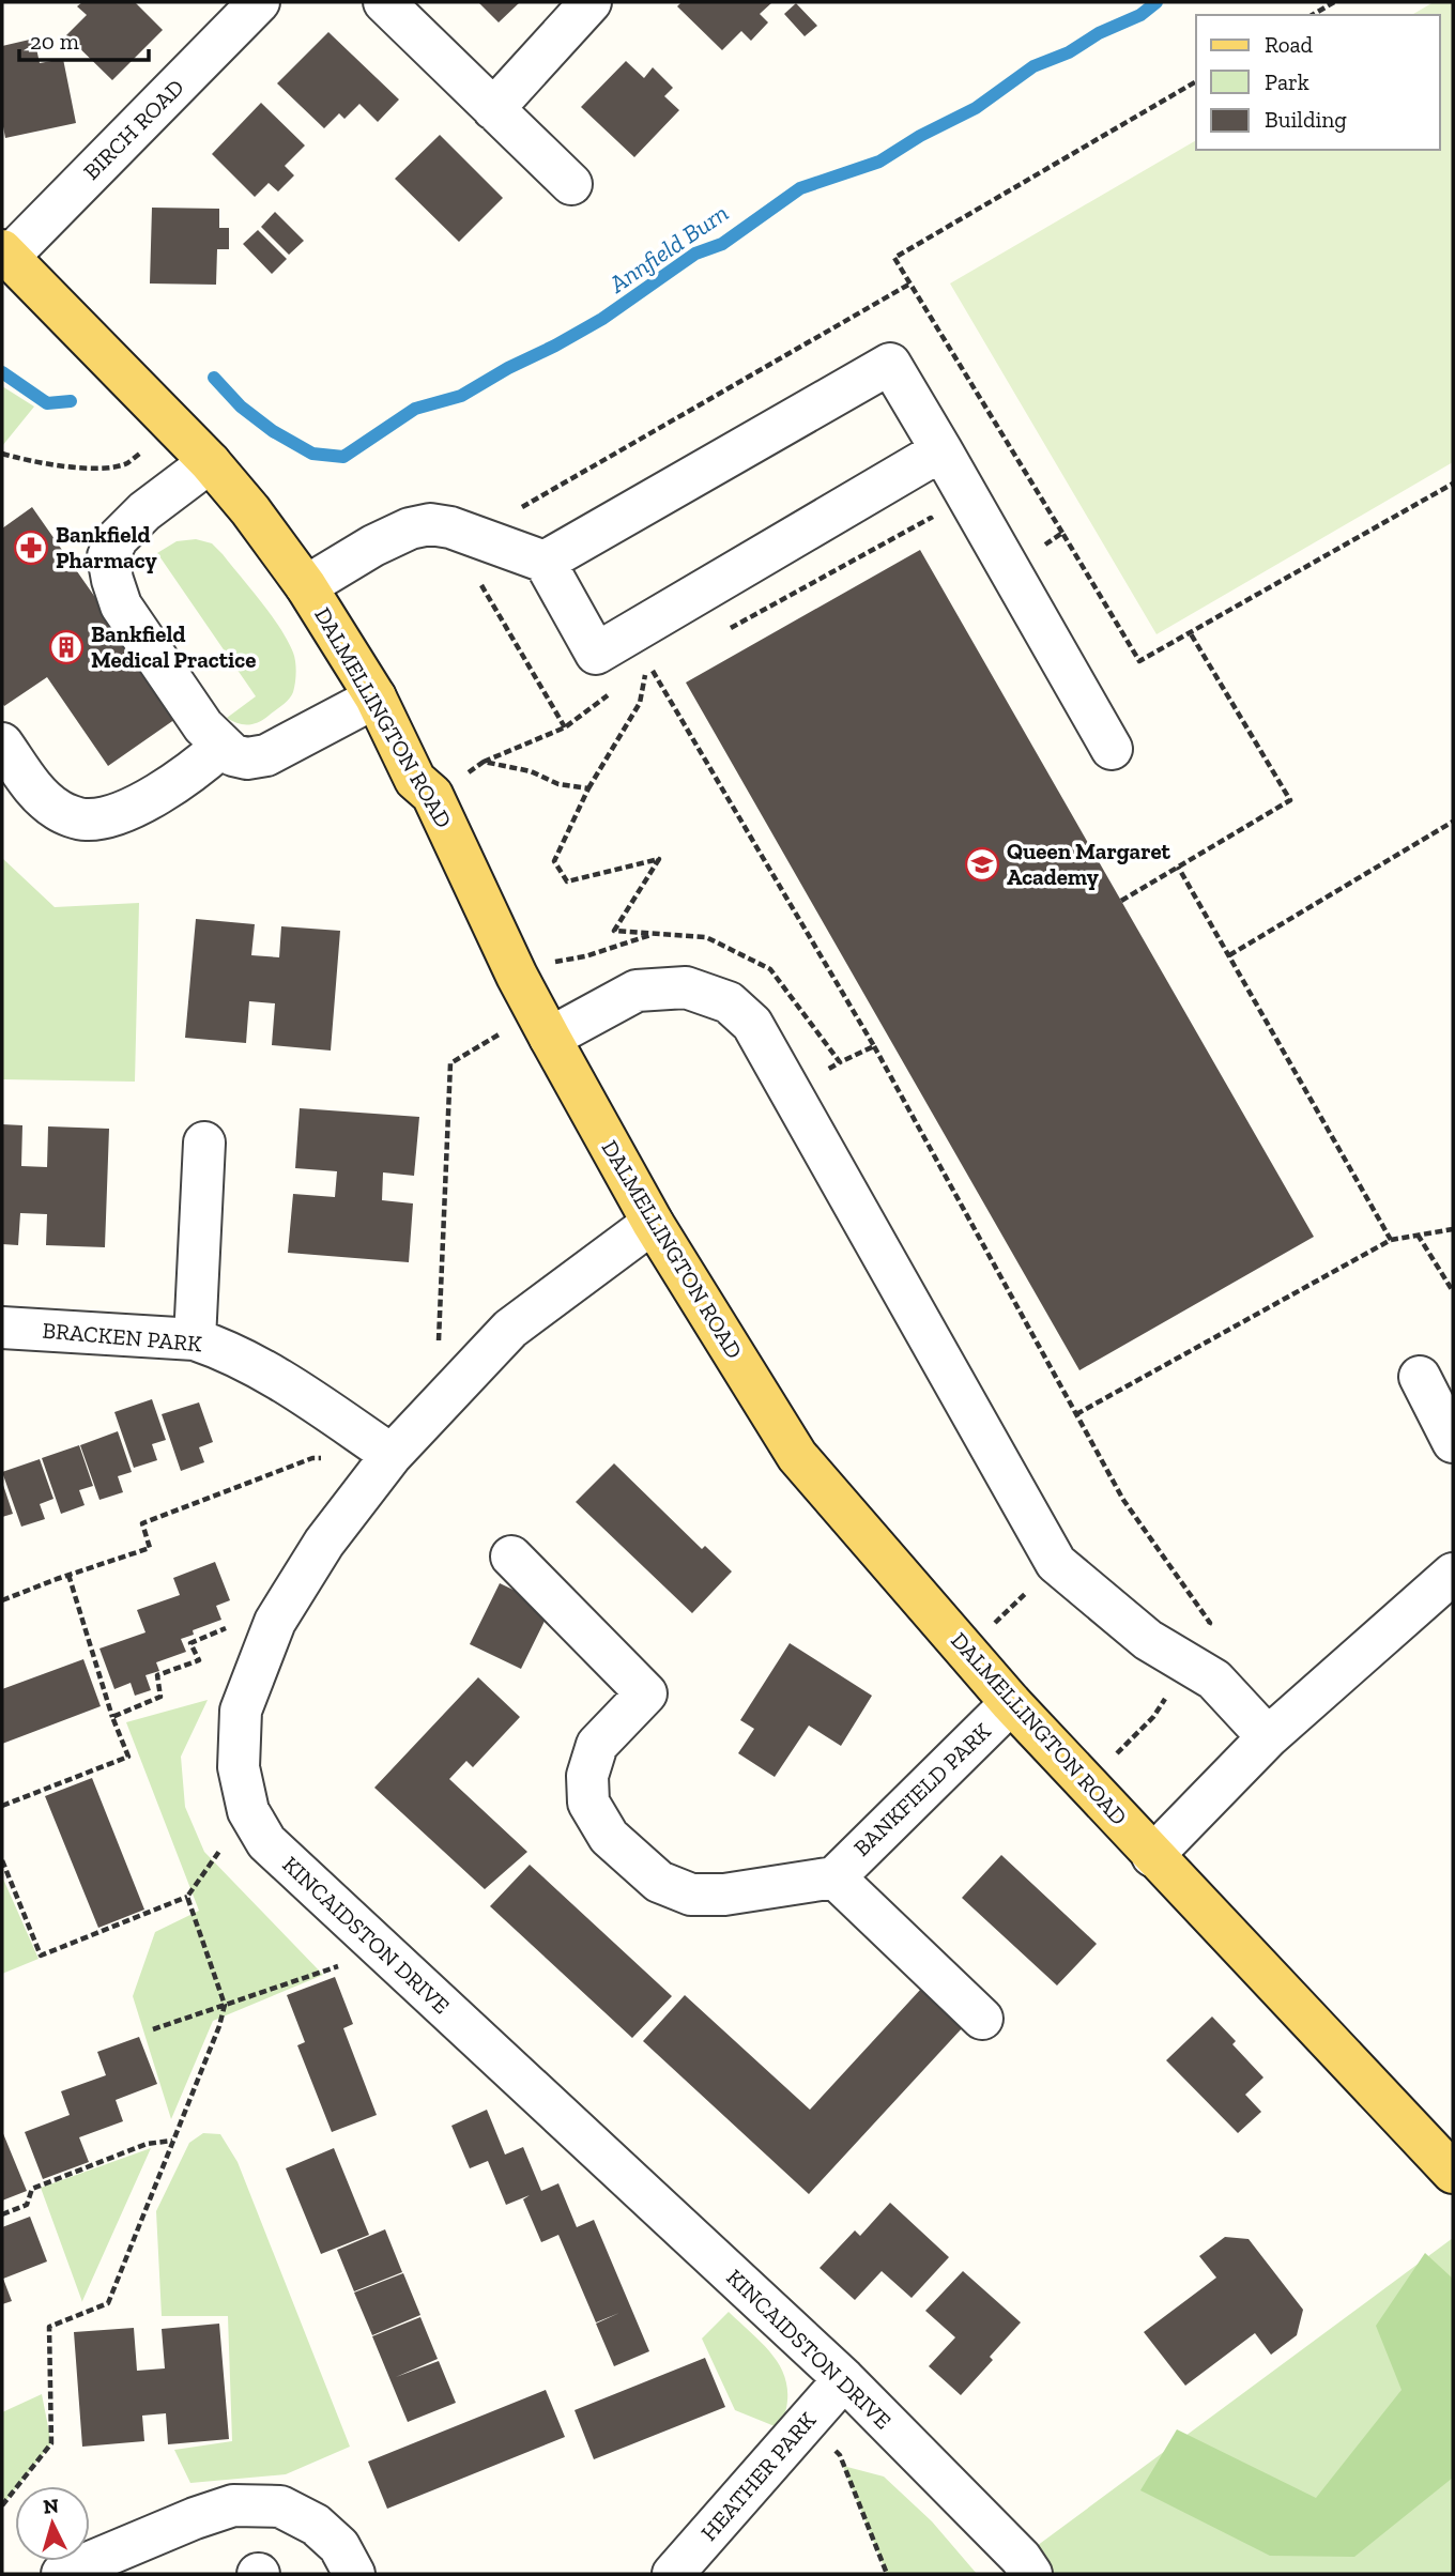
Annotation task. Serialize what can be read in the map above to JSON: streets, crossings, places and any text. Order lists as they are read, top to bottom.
{
  "streets": {
    "main road": ["DALMELLINGTON ROAD"],
    "street": [
      "BIRCH ROAD",
      "BRACKEN PARK",
      "BANKFIELD PARK",
      "KINCAIDSTON DRIVE",
      "HEATHER PARK"
    ]
  },
  "crossings": [
    ["BIRCH ROAD", "DALMELLINGTON ROAD"],
    ["DALMELLINGTON ROAD", "BANKFIELD PARK"],
    ["DALMELLINGTON ROAD", "KINCAIDSTON DRIVE"],
    ["BRACKEN PARK", "KINCAIDSTON DRIVE"],
    ["KINCAIDSTON DRIVE", "HEATHER PARK"]
  ],
  "water": ["Annfield Burn"],
  "places": {
    "pharmacy": ["Bankfield Pharmacy"],
    "building": ["Bankfield Medical Practice"],
    "school or university": ["Queen Margaret Academy"]
  },
  "legend": ["Road", "Park", "Building"],
  "scale_bar": "20 m",
  "north": "top"
}
